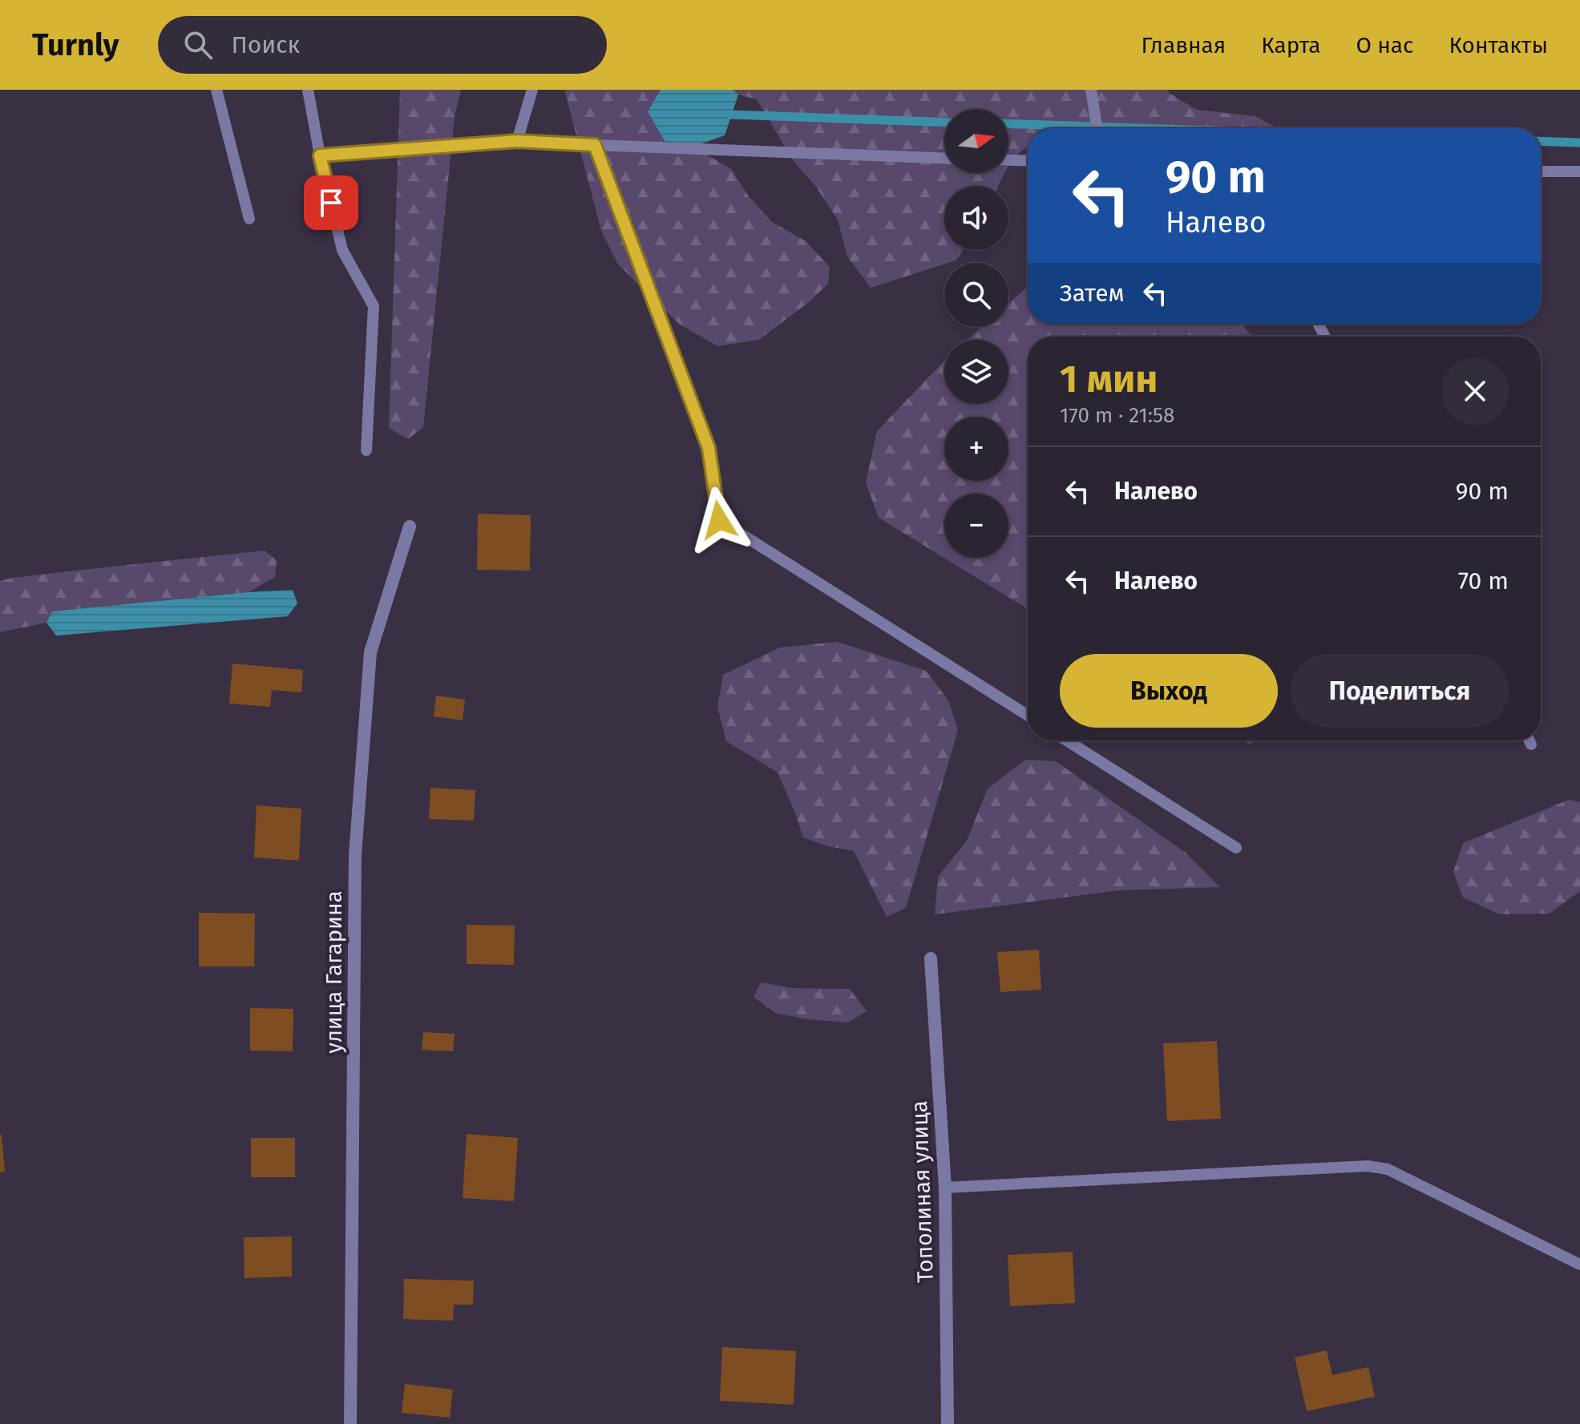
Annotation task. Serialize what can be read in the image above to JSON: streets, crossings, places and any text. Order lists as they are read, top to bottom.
{
  "streets": {
    "street": ["улица Гагарина", "Тополиная улица"]
  },
  "north": "right",
  "page": {
    "header": "Turnly",
    "search": "Поиск",
    "nav": [
      "Главная",
      "Карта",
      "О нас",
      "Контакты"
    ],
    "map_buttons": ["+", "−"],
    "turn": ["90 m", "Налево"],
    "then": "Затем",
    "heading": ["1 мин", "170 m · 21:58"],
    "list": [
      {
        "name": "Налево",
        "value": "90 m"
      },
      {
        "name": "Налево",
        "value": "70 m"
      }
    ],
    "buttons": ["Выход", "Поделиться"]
  }
}
